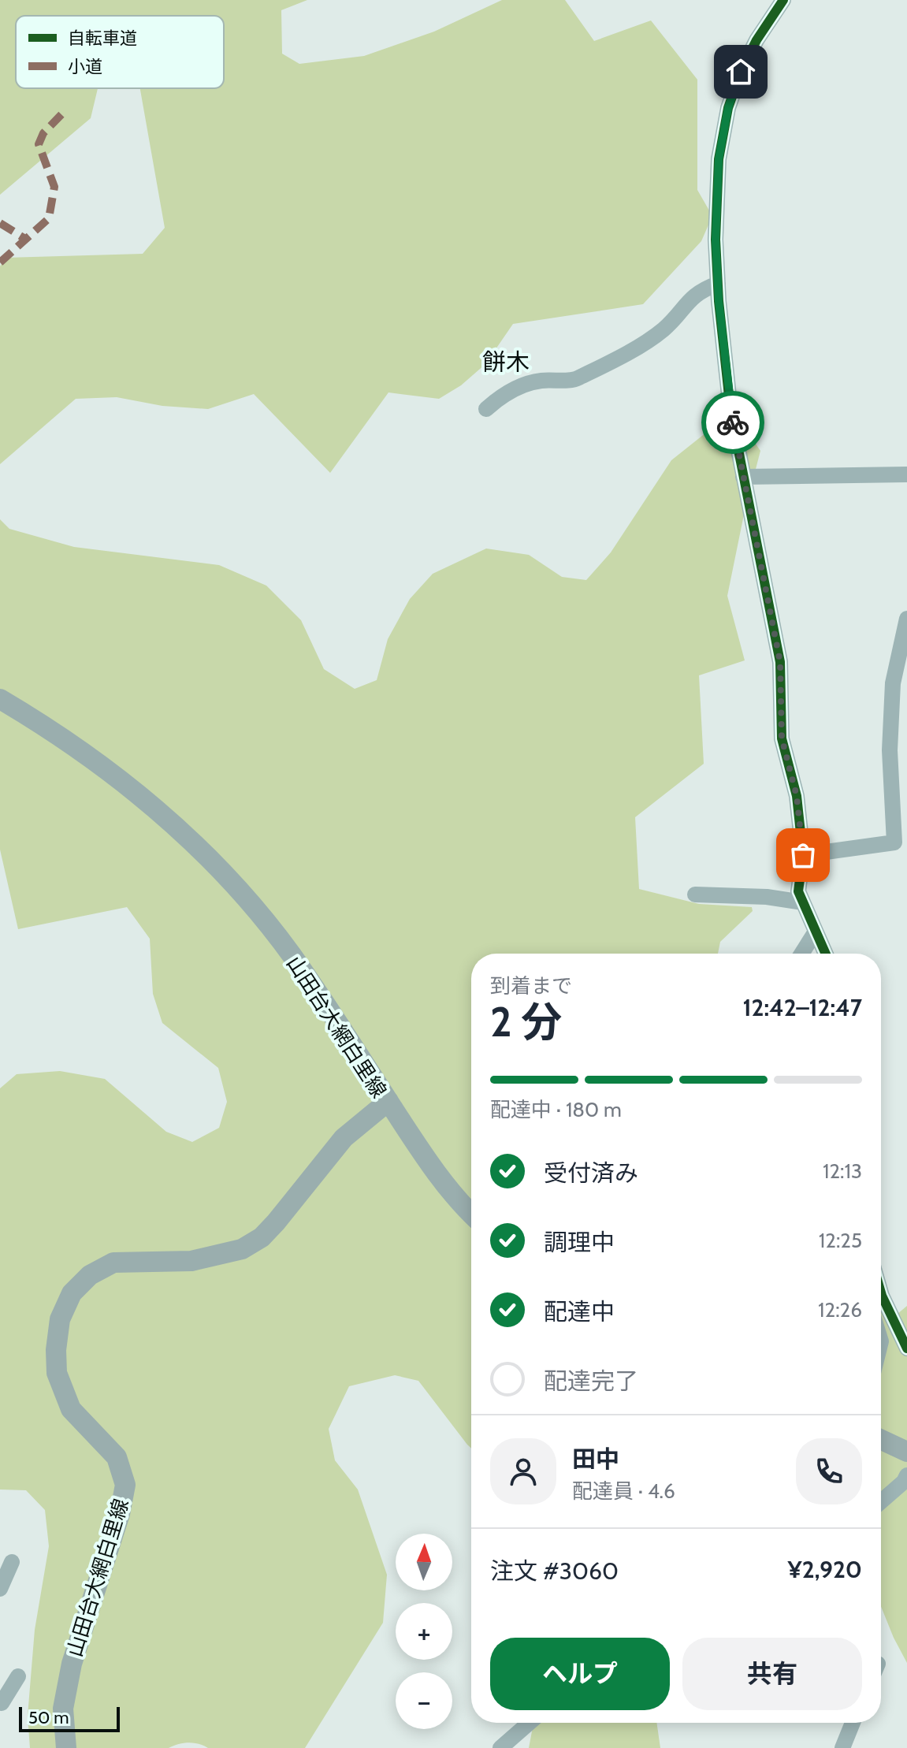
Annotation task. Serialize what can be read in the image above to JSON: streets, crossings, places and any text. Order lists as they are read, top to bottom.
{
  "streets": {
    "main road": ["山田台大網白里線"]
  },
  "districts": ["餅木"],
  "legend": ["自転車道", "小道"],
  "scale_bar": "50 m",
  "north": "top",
  "page": {
    "heading": ["2 分", "到着まで", "12:42–12:47"],
    "panel": [
      "田中",
      "配達員 · 4.6",
      "注文 #3060",
      "¥2,920"
    ],
    "bar": "配達中 · 180 m",
    "list": [
      ["受付済み", "12:13"],
      ["調理中", "12:25"],
      ["配達中", "12:26"],
      "配達完了"
    ],
    "map_buttons": ["+", "−"],
    "buttons": ["ヘルプ", "共有"],
    "scale": "50 m"
  }
}
